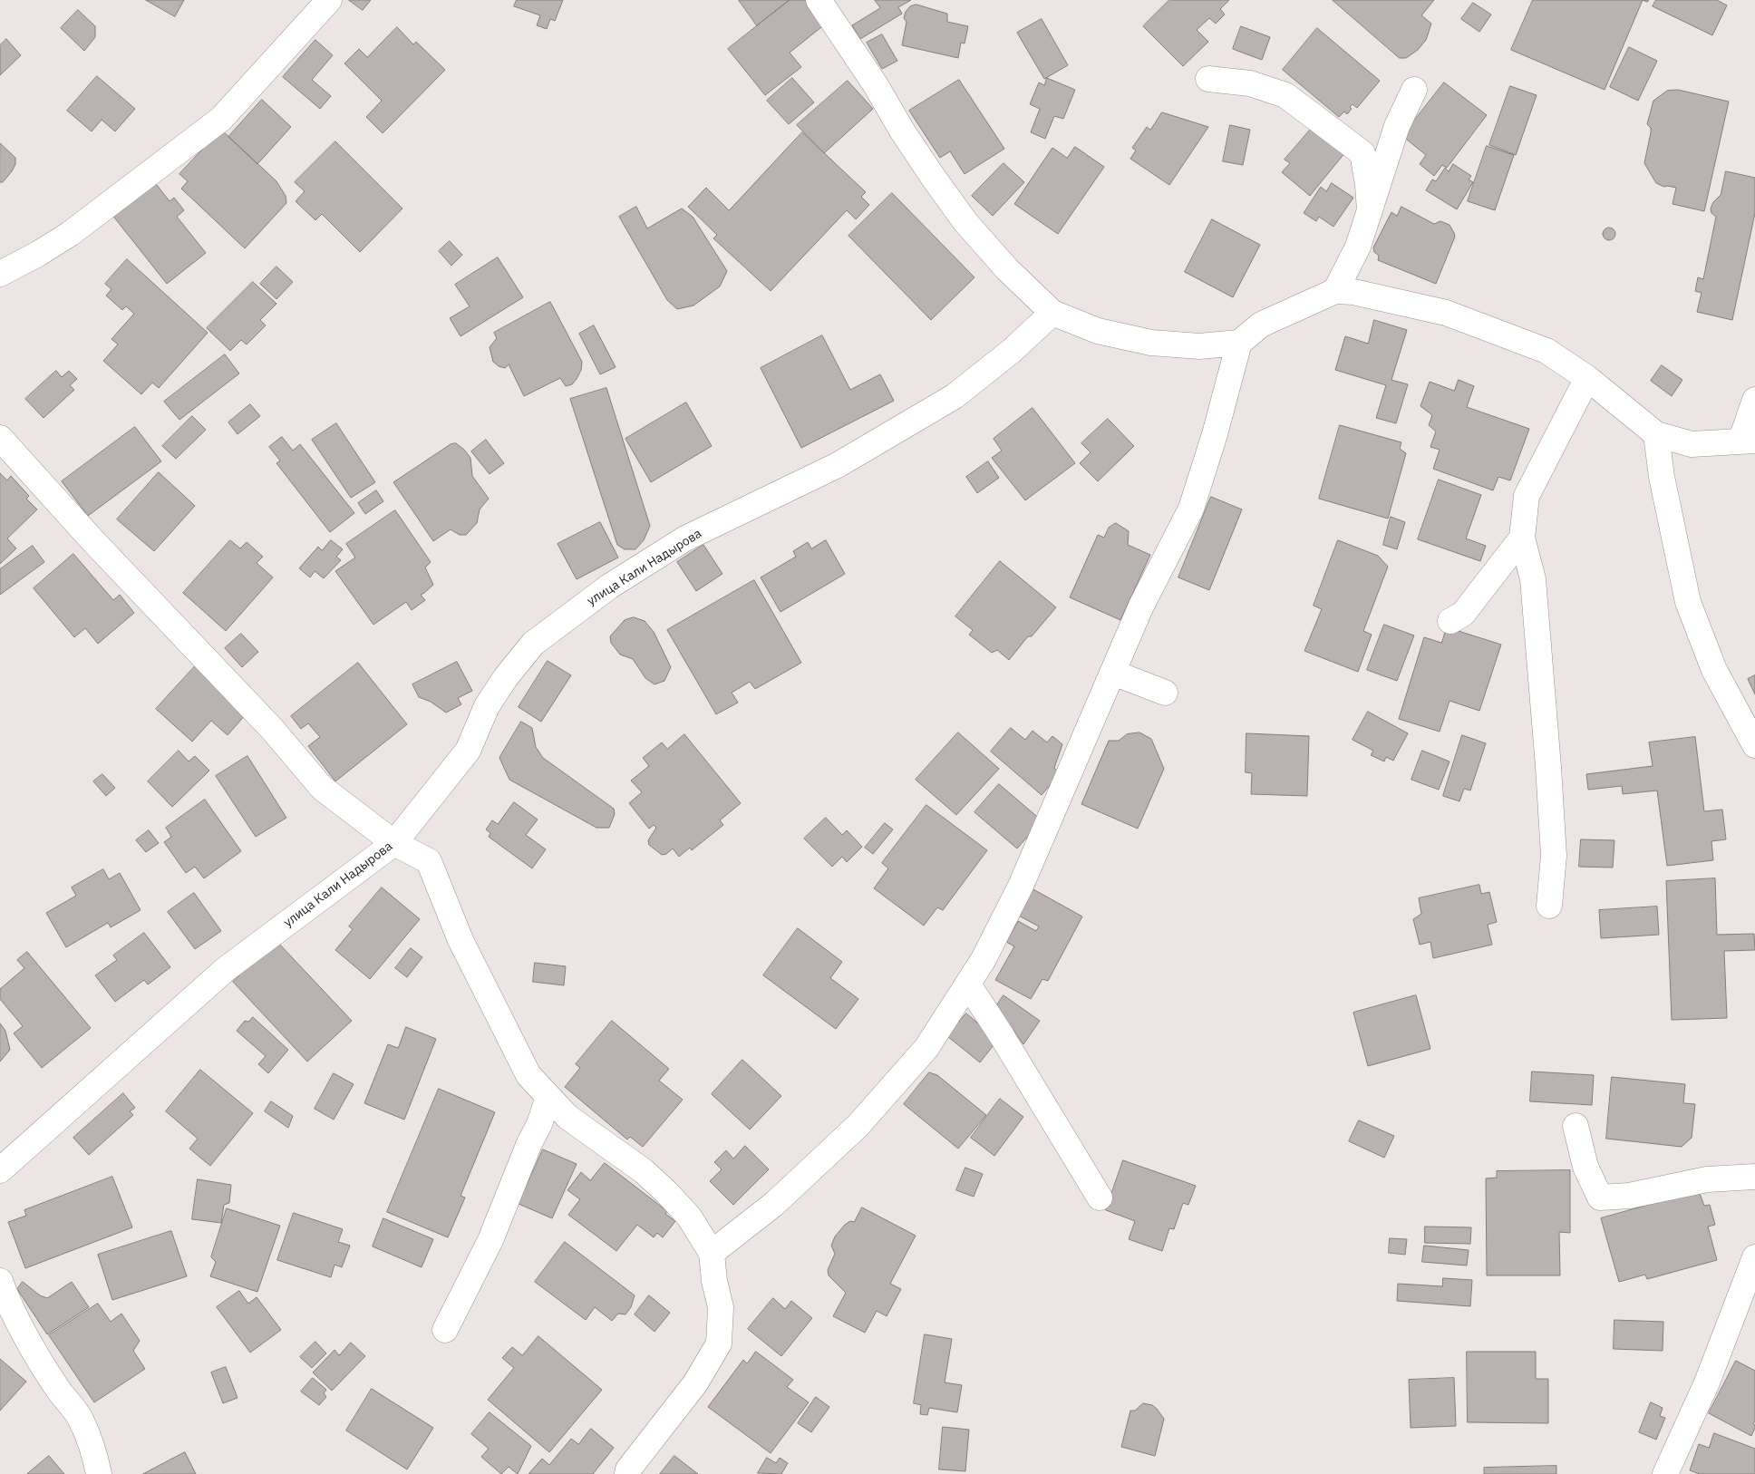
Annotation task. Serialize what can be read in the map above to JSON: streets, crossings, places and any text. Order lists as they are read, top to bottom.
{
  "streets": {
    "street": ["улица Кали Надырова"]
  }
}
